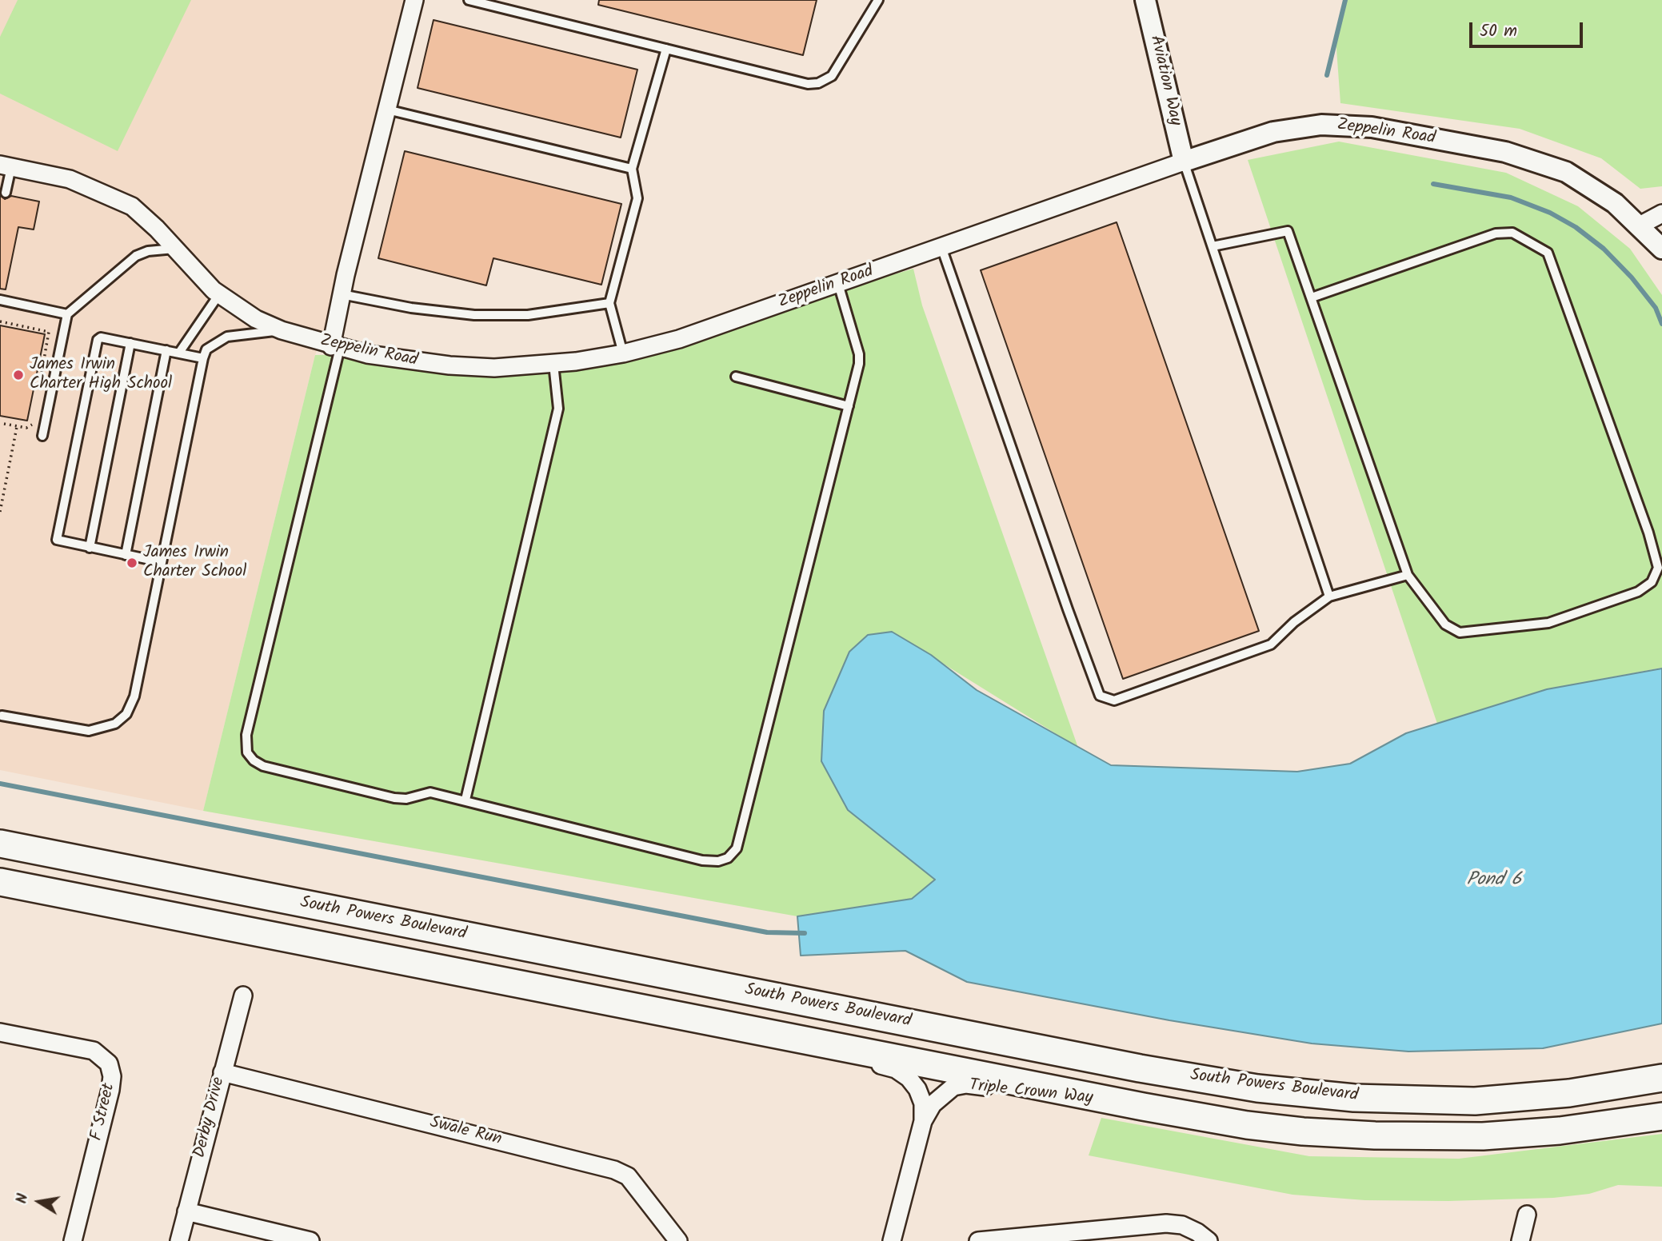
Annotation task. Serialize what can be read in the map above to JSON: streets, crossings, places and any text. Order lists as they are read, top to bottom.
{
  "streets": {
    "highway": ["South Powers Boulevard"],
    "street": [
      "Aviation Way",
      "Zeppelin Road",
      "Triple Crown Way",
      "F Street",
      "Derby Drive",
      "Swale Run"
    ]
  },
  "crossings": [
    ["Aviation Way", "Zeppelin Road"],
    ["Derby Drive", "Swale Run"]
  ],
  "water": ["Pond 6"],
  "places": ["James Irwin Charter High School", "James Irwin Charter School"],
  "scale_bar": "50 m",
  "north": "left"
}
